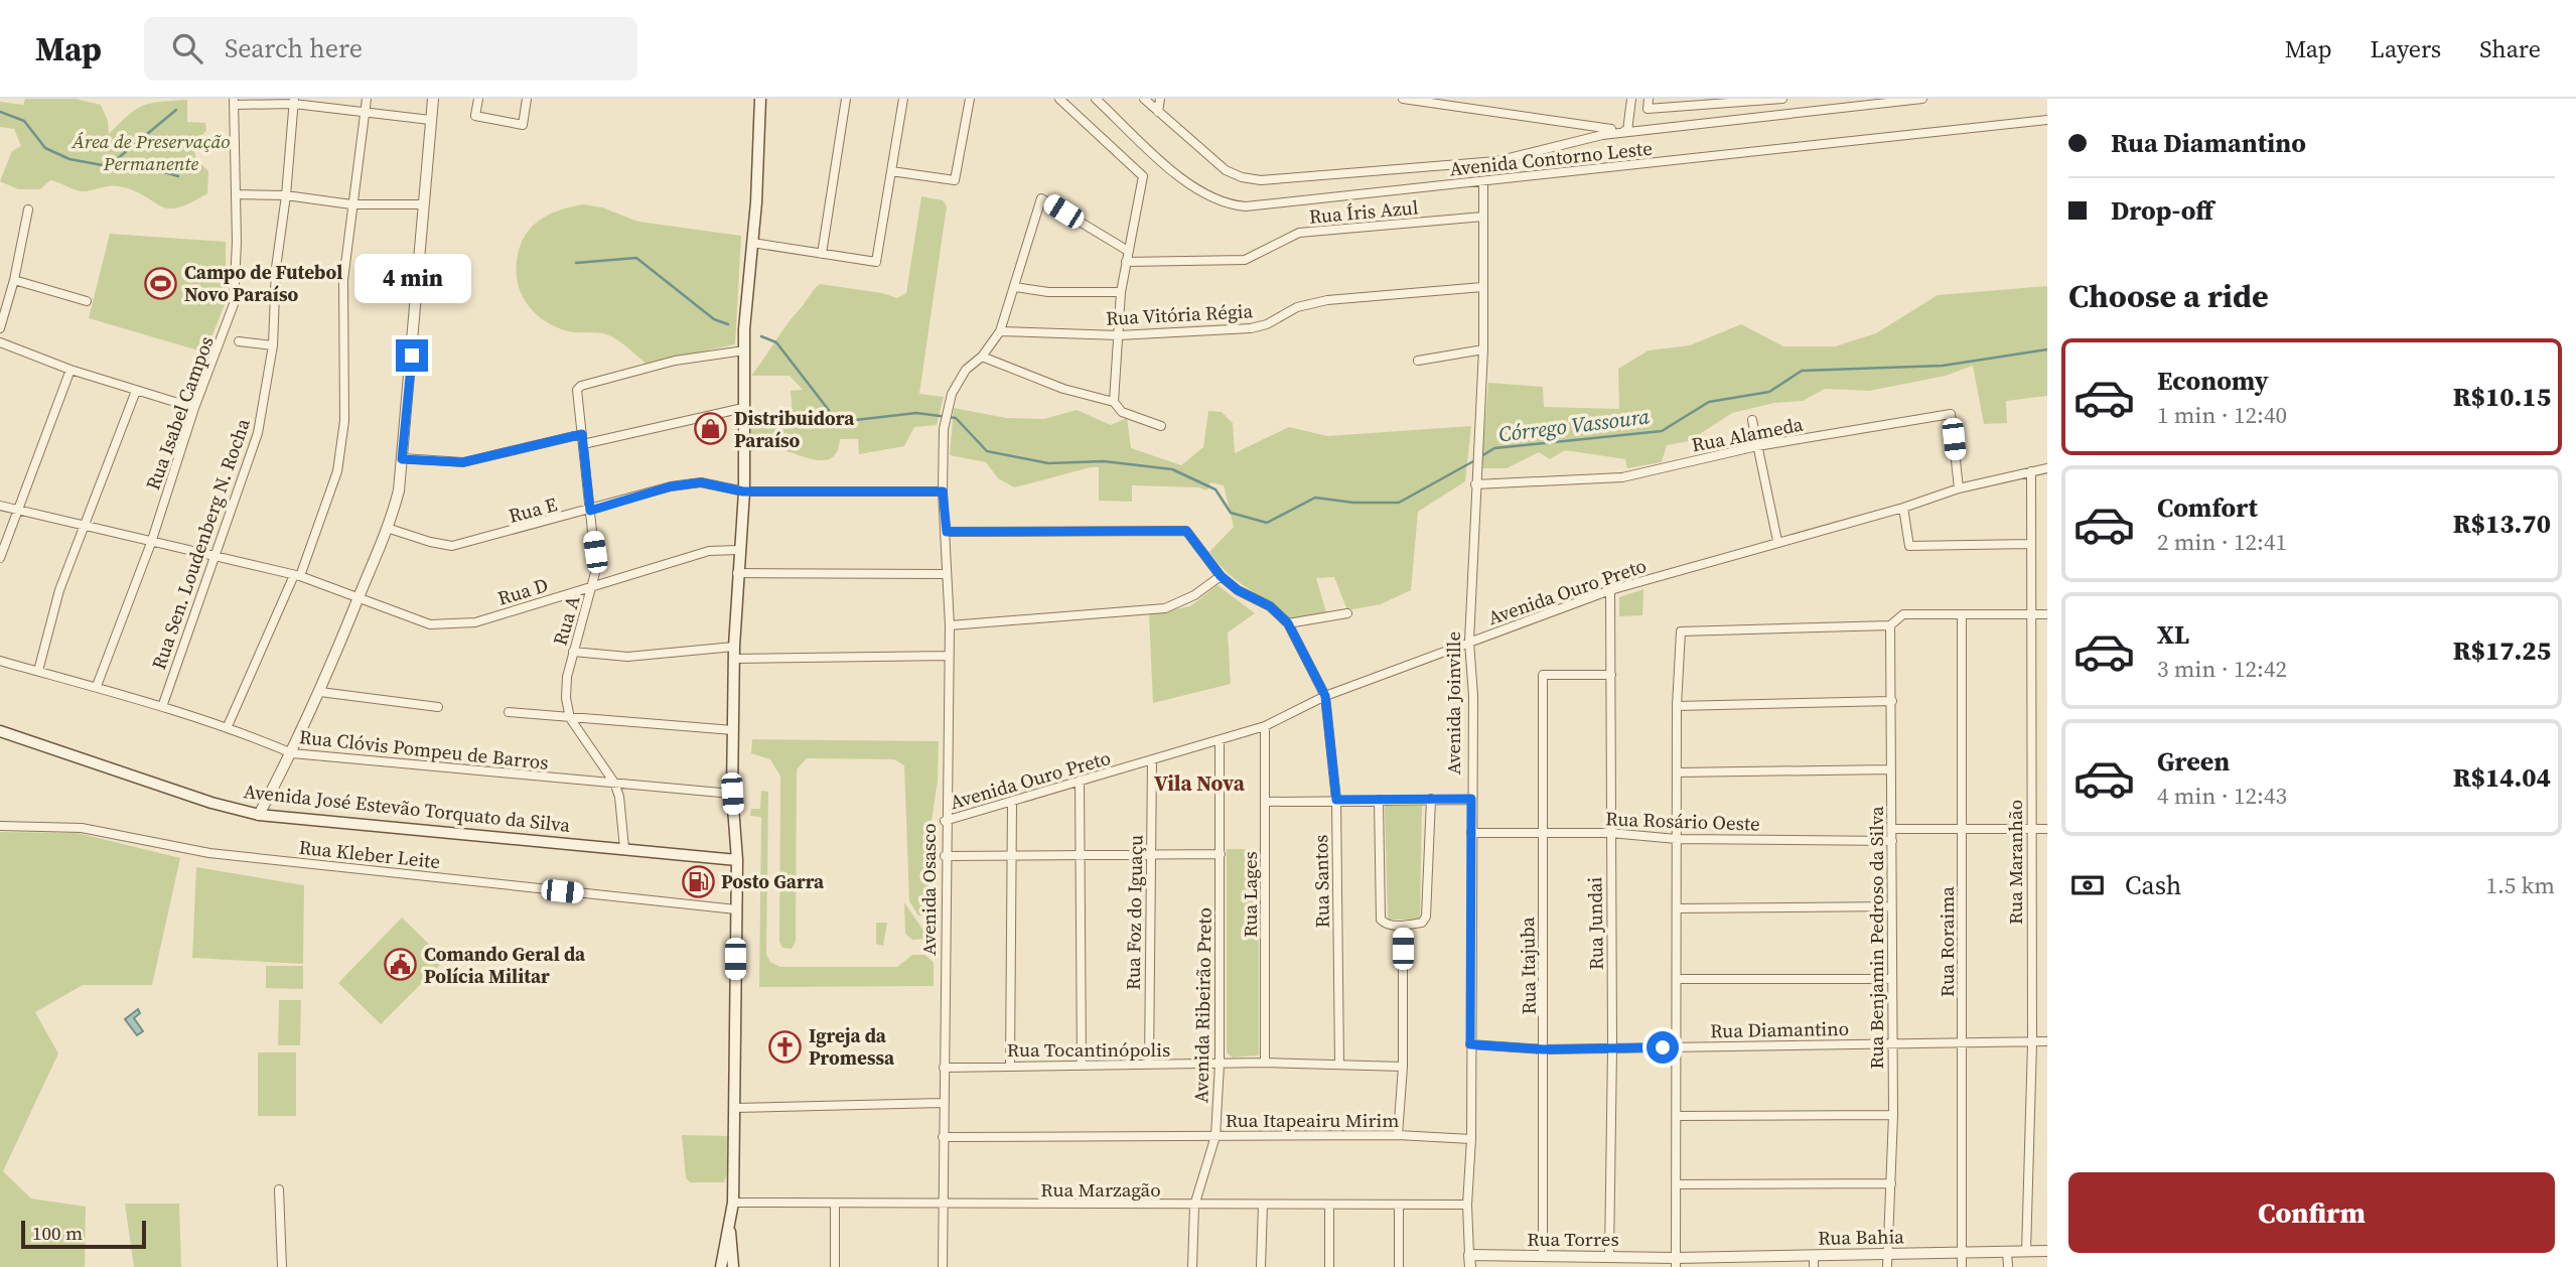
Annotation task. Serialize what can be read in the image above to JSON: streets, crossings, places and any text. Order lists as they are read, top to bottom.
{
  "streets": {
    "main road": ["Avenida José Estevão Torquato da Silva"],
    "street": [
      "Avenida Contorno Leste",
      "Rua Íris Azul",
      "Rua Vitória Régia",
      "Rua Isabel Campos",
      "Rua Alameda",
      "Rua E",
      "Rua Sen. Loudenberg N. Rocha",
      "Rua D",
      "Avenida Ouro Preto",
      "Rua A",
      "Avenida Joinville",
      "Rua Clóvis Pompeu de Barros",
      "Rua Rosário Oeste",
      "Rua Kleber Leite",
      "Rua Maranhão",
      "Rua Santos",
      "Avenida Osasco",
      "Rua Lages",
      "Rua Foz do Iguaçu",
      "Rua Jundai",
      "Rua Benjamin Pedroso da Silva",
      "Rua Roraima",
      "Rua Itajuba",
      "Avenida Ribeirão Preto",
      "Rua Diamantino",
      "Rua Tocantinópolis",
      "Rua Itapeairu Mirim",
      "Rua Marzagão",
      "Rua Bahia",
      "Rua Torres"
    ]
  },
  "crossings": [
    ["Avenida Contorno Leste", "Avenida Joinville"],
    ["Rua Íris Azul", "Avenida Joinville"],
    ["Rua Vitória Régia", "Avenida Joinville"],
    ["Rua Vitória Régia", "Avenida Osasco"],
    ["Rua Isabel Campos", "Rua D"],
    ["Rua Isabel Campos", "Rua Clóvis Pompeu de Barros"],
    ["Rua Alameda", "Avenida Ouro Preto"],
    ["Rua Alameda", "Avenida Joinville"],
    ["Rua E", "Rua A"],
    ["Rua E", "Avenida Osasco"],
    ["Rua Sen. Loudenberg N. Rocha", "Rua D"],
    ["Rua Sen. Loudenberg N. Rocha", "Rua Clóvis Pompeu de Barros"],
    ["Rua D", "Rua A"],
    ["Avenida Ouro Preto", "Avenida Joinville"],
    ["Avenida Ouro Preto", "Rua Maranhão"],
    ["Avenida Ouro Preto", "Rua Santos"],
    ["Avenida Ouro Preto", "Avenida Osasco"],
    ["Avenida Ouro Preto", "Rua Lages"],
    ["Avenida Ouro Preto", "Rua Foz do Iguaçu"],
    ["Avenida Ouro Preto", "Rua Jundai"],
    ["Avenida Ouro Preto", "Avenida Ribeirão Preto"],
    ["Avenida Joinville", "Rua Rosário Oeste"],
    ["Avenida Joinville", "Rua Diamantino"],
    ["Avenida Joinville", "Rua Itapeairu Mirim"],
    ["Avenida Joinville", "Rua Marzagão"],
    ["Avenida Joinville", "Rua Torres"],
    ["Rua Rosário Oeste", "Rua Jundai"],
    ["Rua Rosário Oeste", "Rua Benjamin Pedroso da Silva"],
    ["Rua Rosário Oeste", "Rua Itajuba"],
    ["Rua Maranhão", "Rua Diamantino"],
    ["Rua Maranhão", "Rua Bahia"],
    ["Rua Santos", "Avenida Osasco"],
    ["Rua Santos", "Rua Tocantinópolis"],
    ["Avenida Osasco", "Rua Tocantinópolis"],
    ["Avenida Osasco", "Rua Itapeairu Mirim"],
    ["Avenida Osasco", "Rua Marzagão"],
    ["Rua Lages", "Rua Tocantinópolis"],
    ["Rua Foz do Iguaçu", "Rua Tocantinópolis"],
    ["Rua Jundai", "Rua Itajuba"],
    ["Rua Jundai", "Rua Diamantino"],
    ["Rua Jundai", "Rua Torres"],
    ["Rua Benjamin Pedroso da Silva", "Rua Diamantino"],
    ["Rua Benjamin Pedroso da Silva", "Rua Bahia"],
    ["Rua Roraima", "Rua Diamantino"],
    ["Rua Roraima", "Rua Bahia"],
    ["Rua Itajuba", "Rua Diamantino"],
    ["Rua Itajuba", "Rua Torres"],
    ["Avenida Ribeirão Preto", "Rua Tocantinópolis"],
    ["Avenida Ribeirão Preto", "Rua Itapeairu Mirim"],
    ["Avenida Ribeirão Preto", "Rua Marzagão"],
    ["Rua Bahia", "Rua Torres"]
  ],
  "districts": ["Vila Nova"],
  "water": ["Córrego Vassoura"],
  "parks": ["Área de Preservação Permanente"],
  "places": {
    "sports": ["Campo de Futebol Novo Paraíso"],
    "shop": ["Distribuidora Paraíso"],
    "fuel station": ["Posto Garra"],
    "public building": ["Comando Geral da Polícia Militar"],
    "church": ["Igreja da Promessa"]
  },
  "scale_bar": "100 m",
  "page": {
    "header": "Map",
    "search": "Search here",
    "nav": ["Map", "Layers", "Share"],
    "banner": ["Rua Diamantino", "Drop-off"],
    "bubble": "4 min",
    "heading": "Choose a ride",
    "list": [
      {
        "name": "Economy",
        "note": "1 min · 12:40",
        "value": "R$10.15"
      },
      {
        "name": "Comfort",
        "note": "2 min · 12:41",
        "value": "R$13.70"
      },
      {
        "name": "XL",
        "note": "3 min · 12:42",
        "value": "R$17.25"
      },
      {
        "name": "Green",
        "note": "4 min · 12:43",
        "value": "R$14.04"
      }
    ],
    "pay": ["Cash", "1.5 km"],
    "buttons": "Confirm",
    "scale": "100 m"
  }
}
